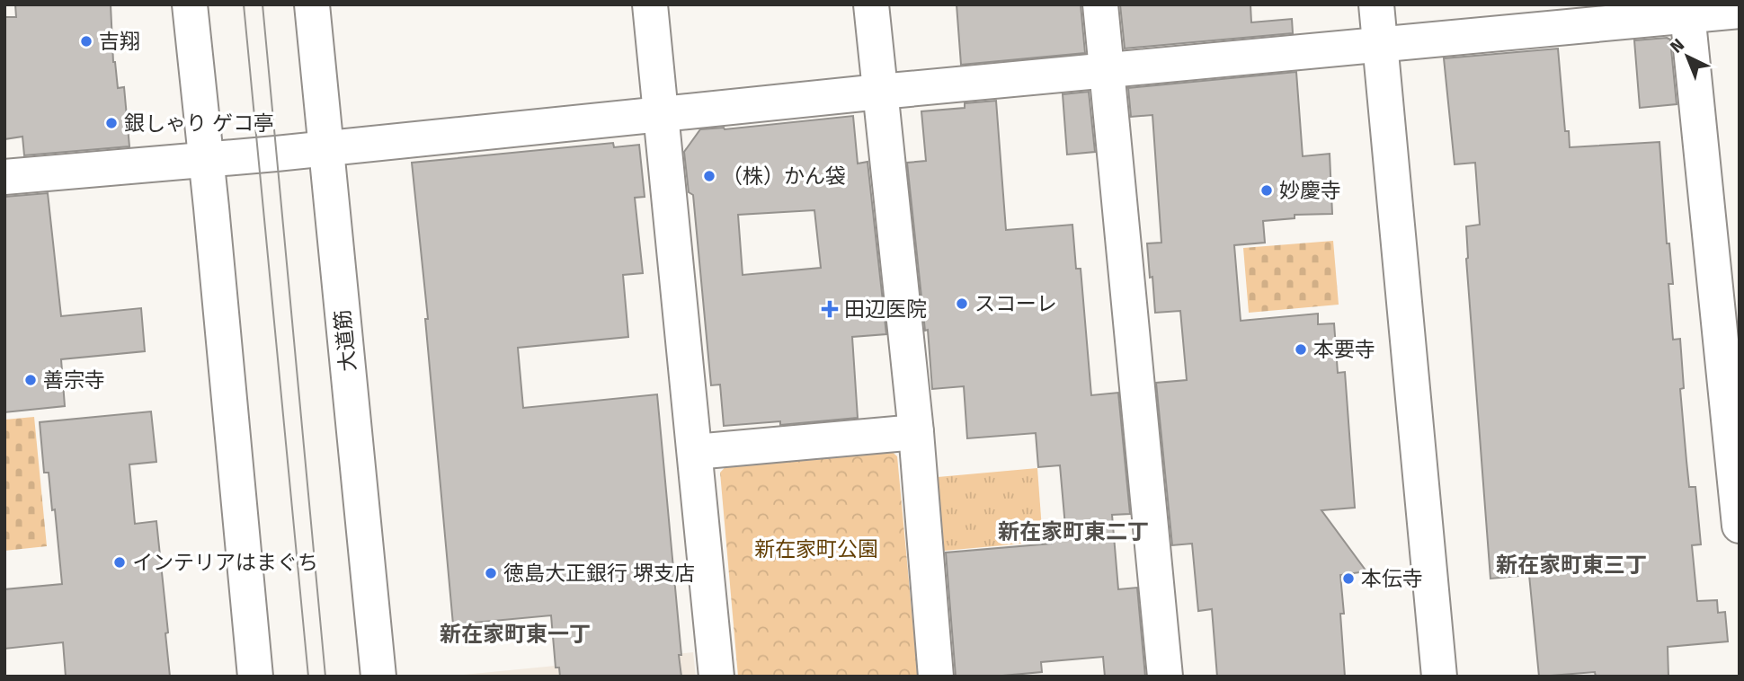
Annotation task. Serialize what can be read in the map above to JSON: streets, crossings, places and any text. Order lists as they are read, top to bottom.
{
  "streets": {
    "street": ["大道筋"]
  },
  "districts": ["新在家町東二丁", "新在家町東三丁", "新在家町東一丁"],
  "parks": ["新在家町公園"],
  "places": {
    "other": [
      "吉翔",
      "銀しゃり ゲコ亭",
      "（株）かん袋",
      "妙慶寺",
      "スコーレ",
      "本要寺",
      "善宗寺",
      "インテリアはまぐち",
      "徳島大正銀行 堺支店",
      "本伝寺"
    ],
    "health": ["田辺医院"]
  },
  "north": "top left"
}
